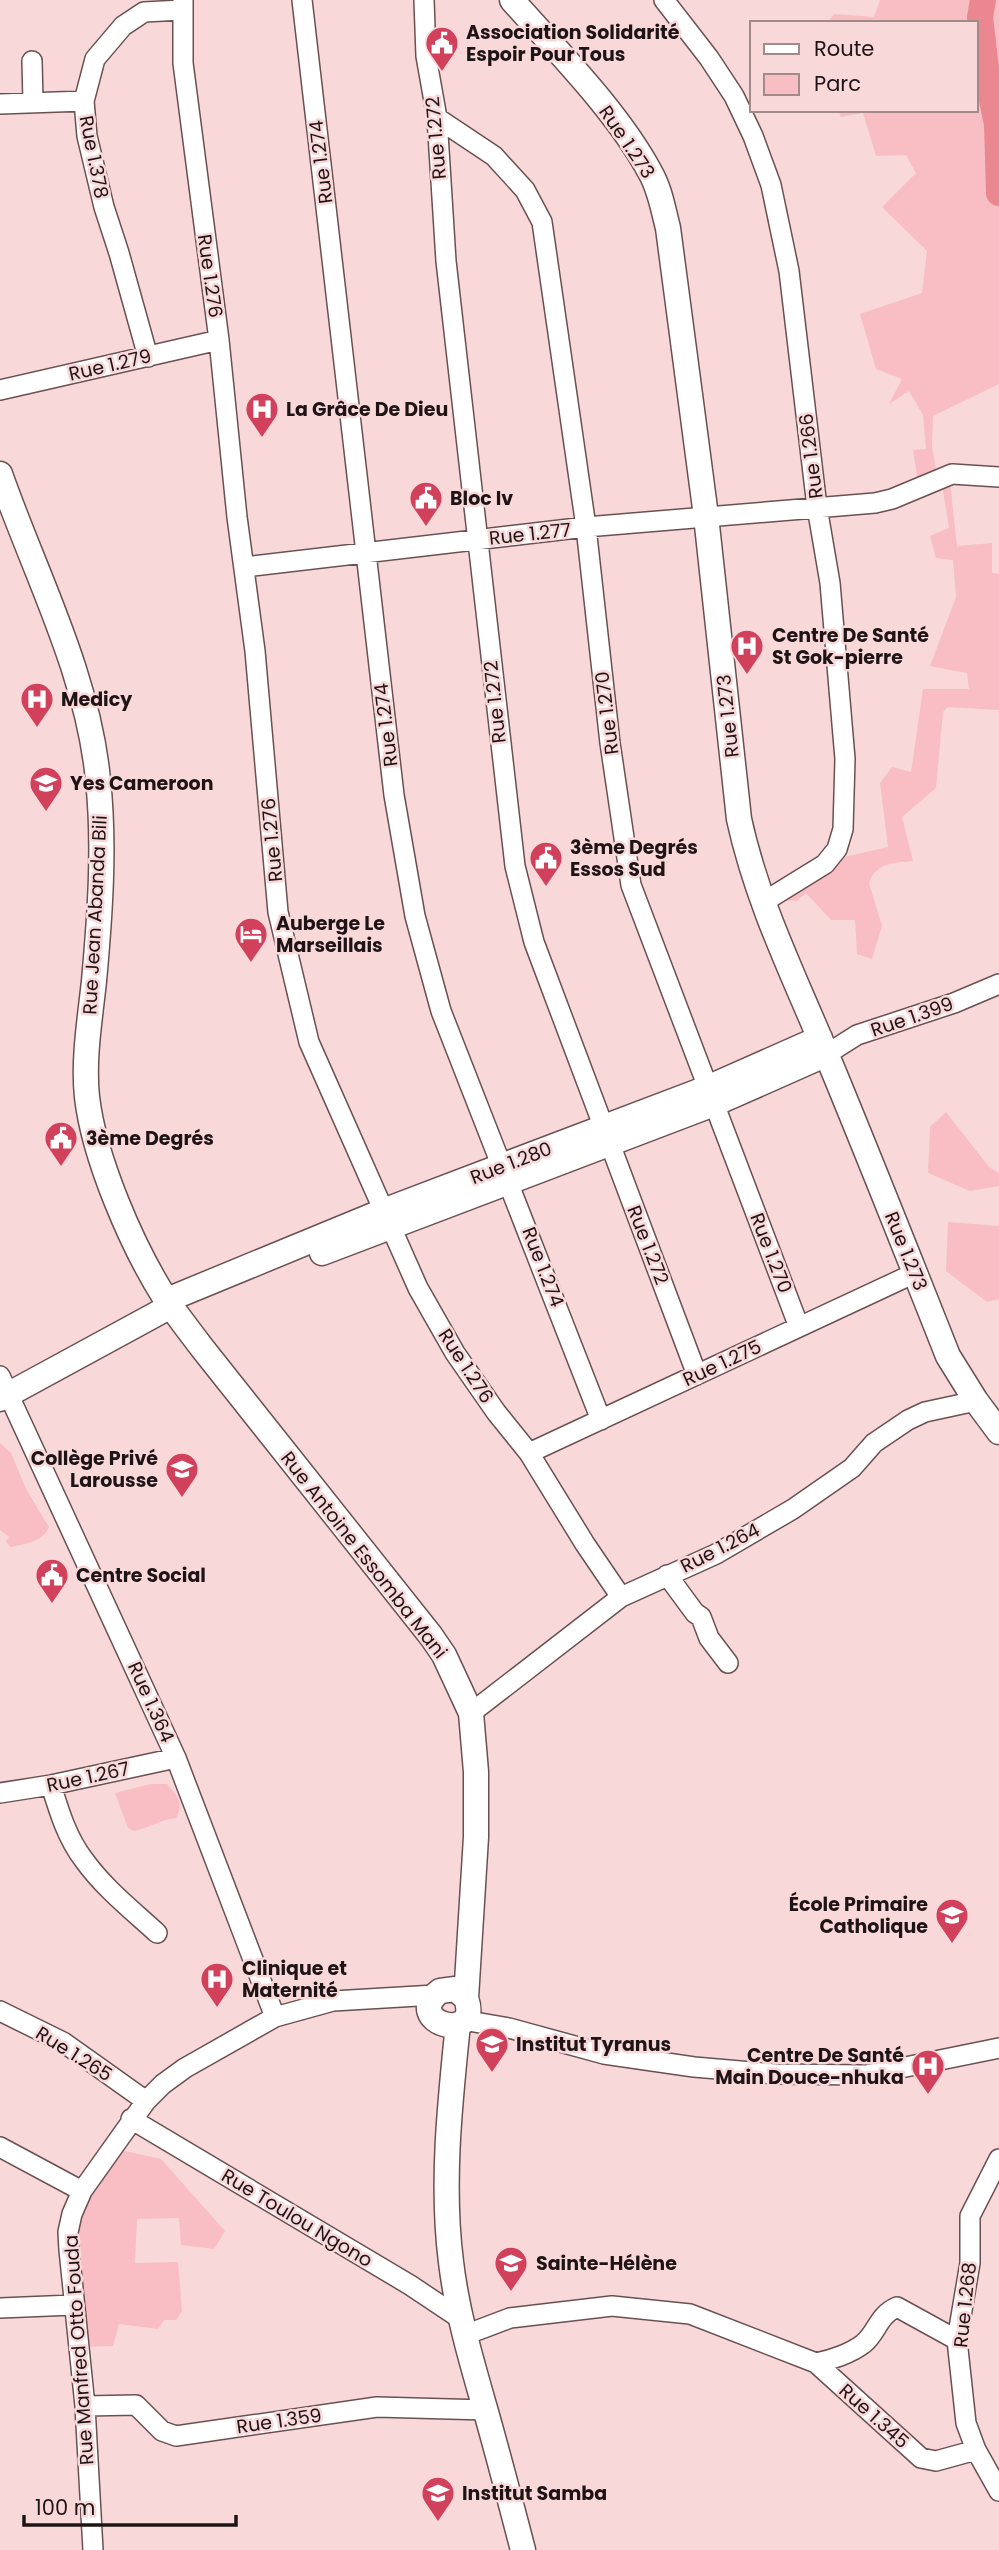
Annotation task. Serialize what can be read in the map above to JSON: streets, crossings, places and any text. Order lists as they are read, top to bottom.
{
  "streets": {
    "main road": [
      "Rue 1.273",
      "Rue Jean Abanda Bili",
      "Rue 1.280",
      "Rue Antoine Essomba Mani"
    ],
    "street": [
      "Rue 1.272",
      "Rue 1.378",
      "Rue 1.274",
      "Rue 1.276",
      "Rue 1.279",
      "Rue 1.266",
      "Rue 1.277",
      "Rue 1.270",
      "Rue 1.399",
      "Rue 1.275",
      "Rue 1.264",
      "Rue 1.364",
      "Rue 1.267",
      "Rue 1.265",
      "Rue Toulou Ngono",
      "Rue 1.268",
      "Rue Manfred Otto Fouda",
      "Rue 1.345",
      "Rue 1.359"
    ]
  },
  "crossings": [
    ["Rue 1.272", "Rue 1.277"],
    ["Rue 1.272", "Rue 1.270"],
    ["Rue 1.272", "Rue 1.280"],
    ["Rue 1.272", "Rue 1.275"],
    ["Rue 1.273", "Rue 1.266"],
    ["Rue 1.273", "Rue 1.277"],
    ["Rue 1.273", "Rue 1.280"],
    ["Rue 1.273", "Rue 1.275"],
    ["Rue 1.273", "Rue 1.264"],
    ["Rue 1.378", "Rue 1.276"],
    ["Rue 1.378", "Rue 1.279"],
    ["Rue 1.274", "Rue 1.277"],
    ["Rue 1.274", "Rue 1.280"],
    ["Rue 1.274", "Rue 1.275"],
    ["Rue 1.276", "Rue 1.279"],
    ["Rue 1.276", "Rue 1.277"],
    ["Rue 1.276", "Rue 1.280"],
    ["Rue 1.276", "Rue 1.275"],
    ["Rue 1.276", "Rue 1.264"],
    ["Rue 1.266", "Rue 1.277"],
    ["Rue 1.277", "Rue 1.270"],
    ["Rue 1.270", "Rue 1.280"],
    ["Rue 1.270", "Rue 1.275"],
    ["Rue Jean Abanda Bili", "Rue 1.280"],
    ["Rue Jean Abanda Bili", "Rue Antoine Essomba Mani"],
    ["Rue 1.399", "Rue 1.280"],
    ["Rue 1.280", "Rue Antoine Essomba Mani"],
    ["Rue 1.280", "Rue 1.364"],
    ["Rue 1.264", "Rue Antoine Essomba Mani"],
    ["Rue Antoine Essomba Mani", "Rue Manfred Otto Fouda"],
    ["Rue 1.364", "Rue 1.267"],
    ["Rue 1.364", "Rue Manfred Otto Fouda"],
    ["Rue 1.265", "Rue Manfred Otto Fouda"],
    ["Rue Toulou Ngono", "Rue Manfred Otto Fouda"],
    ["Rue 1.268", "Rue 1.345"],
    ["Rue Manfred Otto Fouda", "Rue 1.359"]
  ],
  "places": {
    "public building": [
      "Association Solidarité Espoir Pour Tous",
      "Bloc Iv",
      "3ème Degrés Essos Sud",
      "3ème Degrés",
      "Centre Social"
    ],
    "hospital": [
      "La Grâce De Dieu",
      "Centre De Santé St Gok-pierre",
      "Medicy",
      "Clinique et Maternité",
      "Centre De Santé Main Douce-nhuka"
    ],
    "school or university": [
      "Yes Cameroon",
      "Collège Privé Larousse",
      "École Primaire Catholique",
      "Institut Tyranus",
      "Sainte-Hélène",
      "Institut Samba"
    ],
    "hotel": ["Auberge Le Marseillais"]
  },
  "legend": ["Route", "Parc"],
  "scale_bar": "100 m"
}
